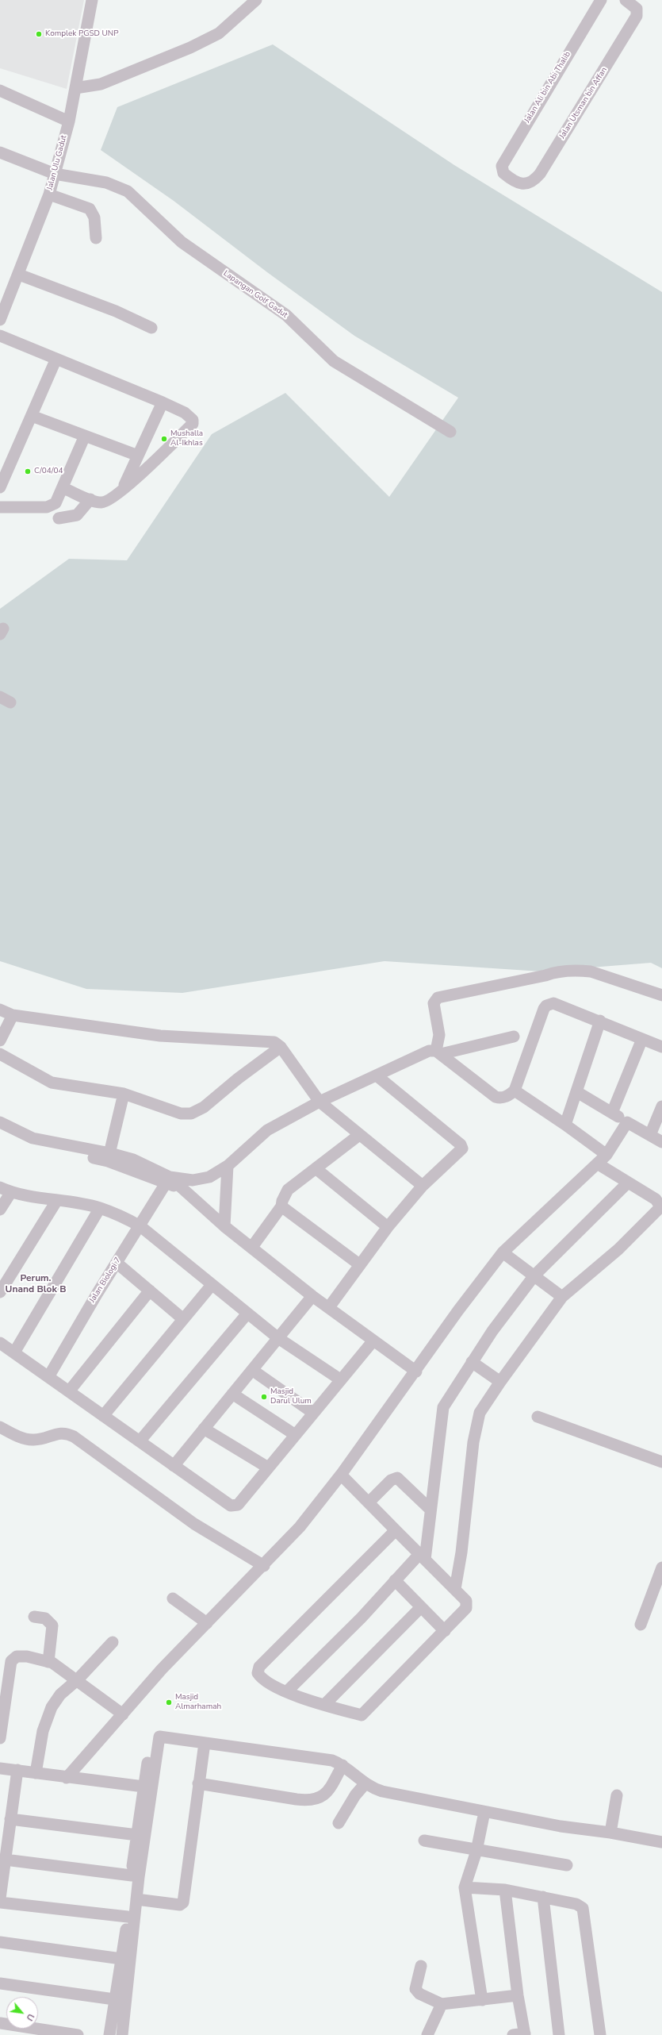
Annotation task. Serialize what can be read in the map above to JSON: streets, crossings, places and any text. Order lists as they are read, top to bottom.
{
  "streets": {
    "street": [
      "Jalan Ali bin Abi Thalib",
      "Jalan Utsman bin Affan",
      "Jalan Ulu Gadut",
      "Lapangan Golf Gadut",
      "Jalan Biologi 7"
    ]
  },
  "crossings": [
    ["Jalan Ali bin Abi Thalib", "Jalan Utsman bin Affan"],
    ["Jalan Ulu Gadut", "Lapangan Golf Gadut"]
  ],
  "districts": ["Perum. Unand Blok B"],
  "places": [
    "Komplek PGSD UNP",
    "Mushalla Al-Ikhlas",
    "C/04/04",
    "Masjid Darul Ulum",
    "Masjid Almarhamah"
  ],
  "north": "bottom right"
}
